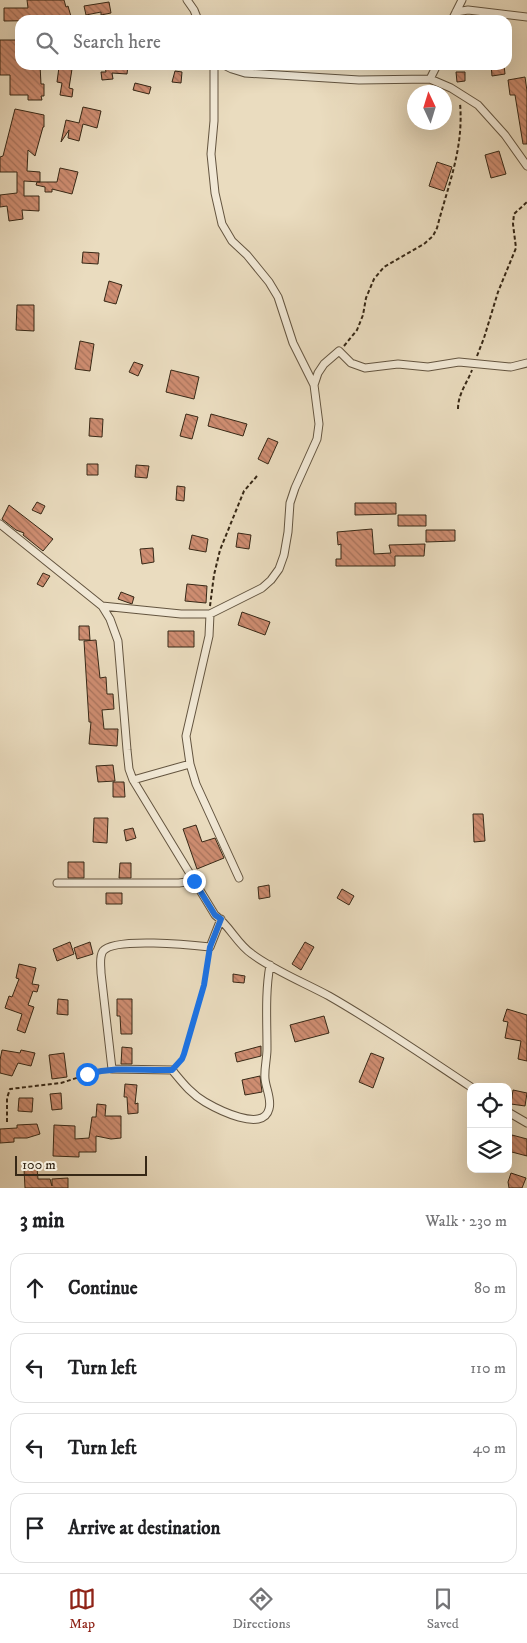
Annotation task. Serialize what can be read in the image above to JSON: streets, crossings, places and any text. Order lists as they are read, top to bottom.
{
  "scale_bar": "100 m",
  "north": "top",
  "page": {
    "search": "Search here",
    "scale": "100 m",
    "heading": ["3 min", "Walk · 230 m"],
    "list": [
      ["Continue", "80 m"],
      ["Turn left", "110 m"],
      ["Turn left", "40 m"],
      "Arrive at destination"
    ],
    "nav": ["Map", "Directions", "Saved"]
  }
}
